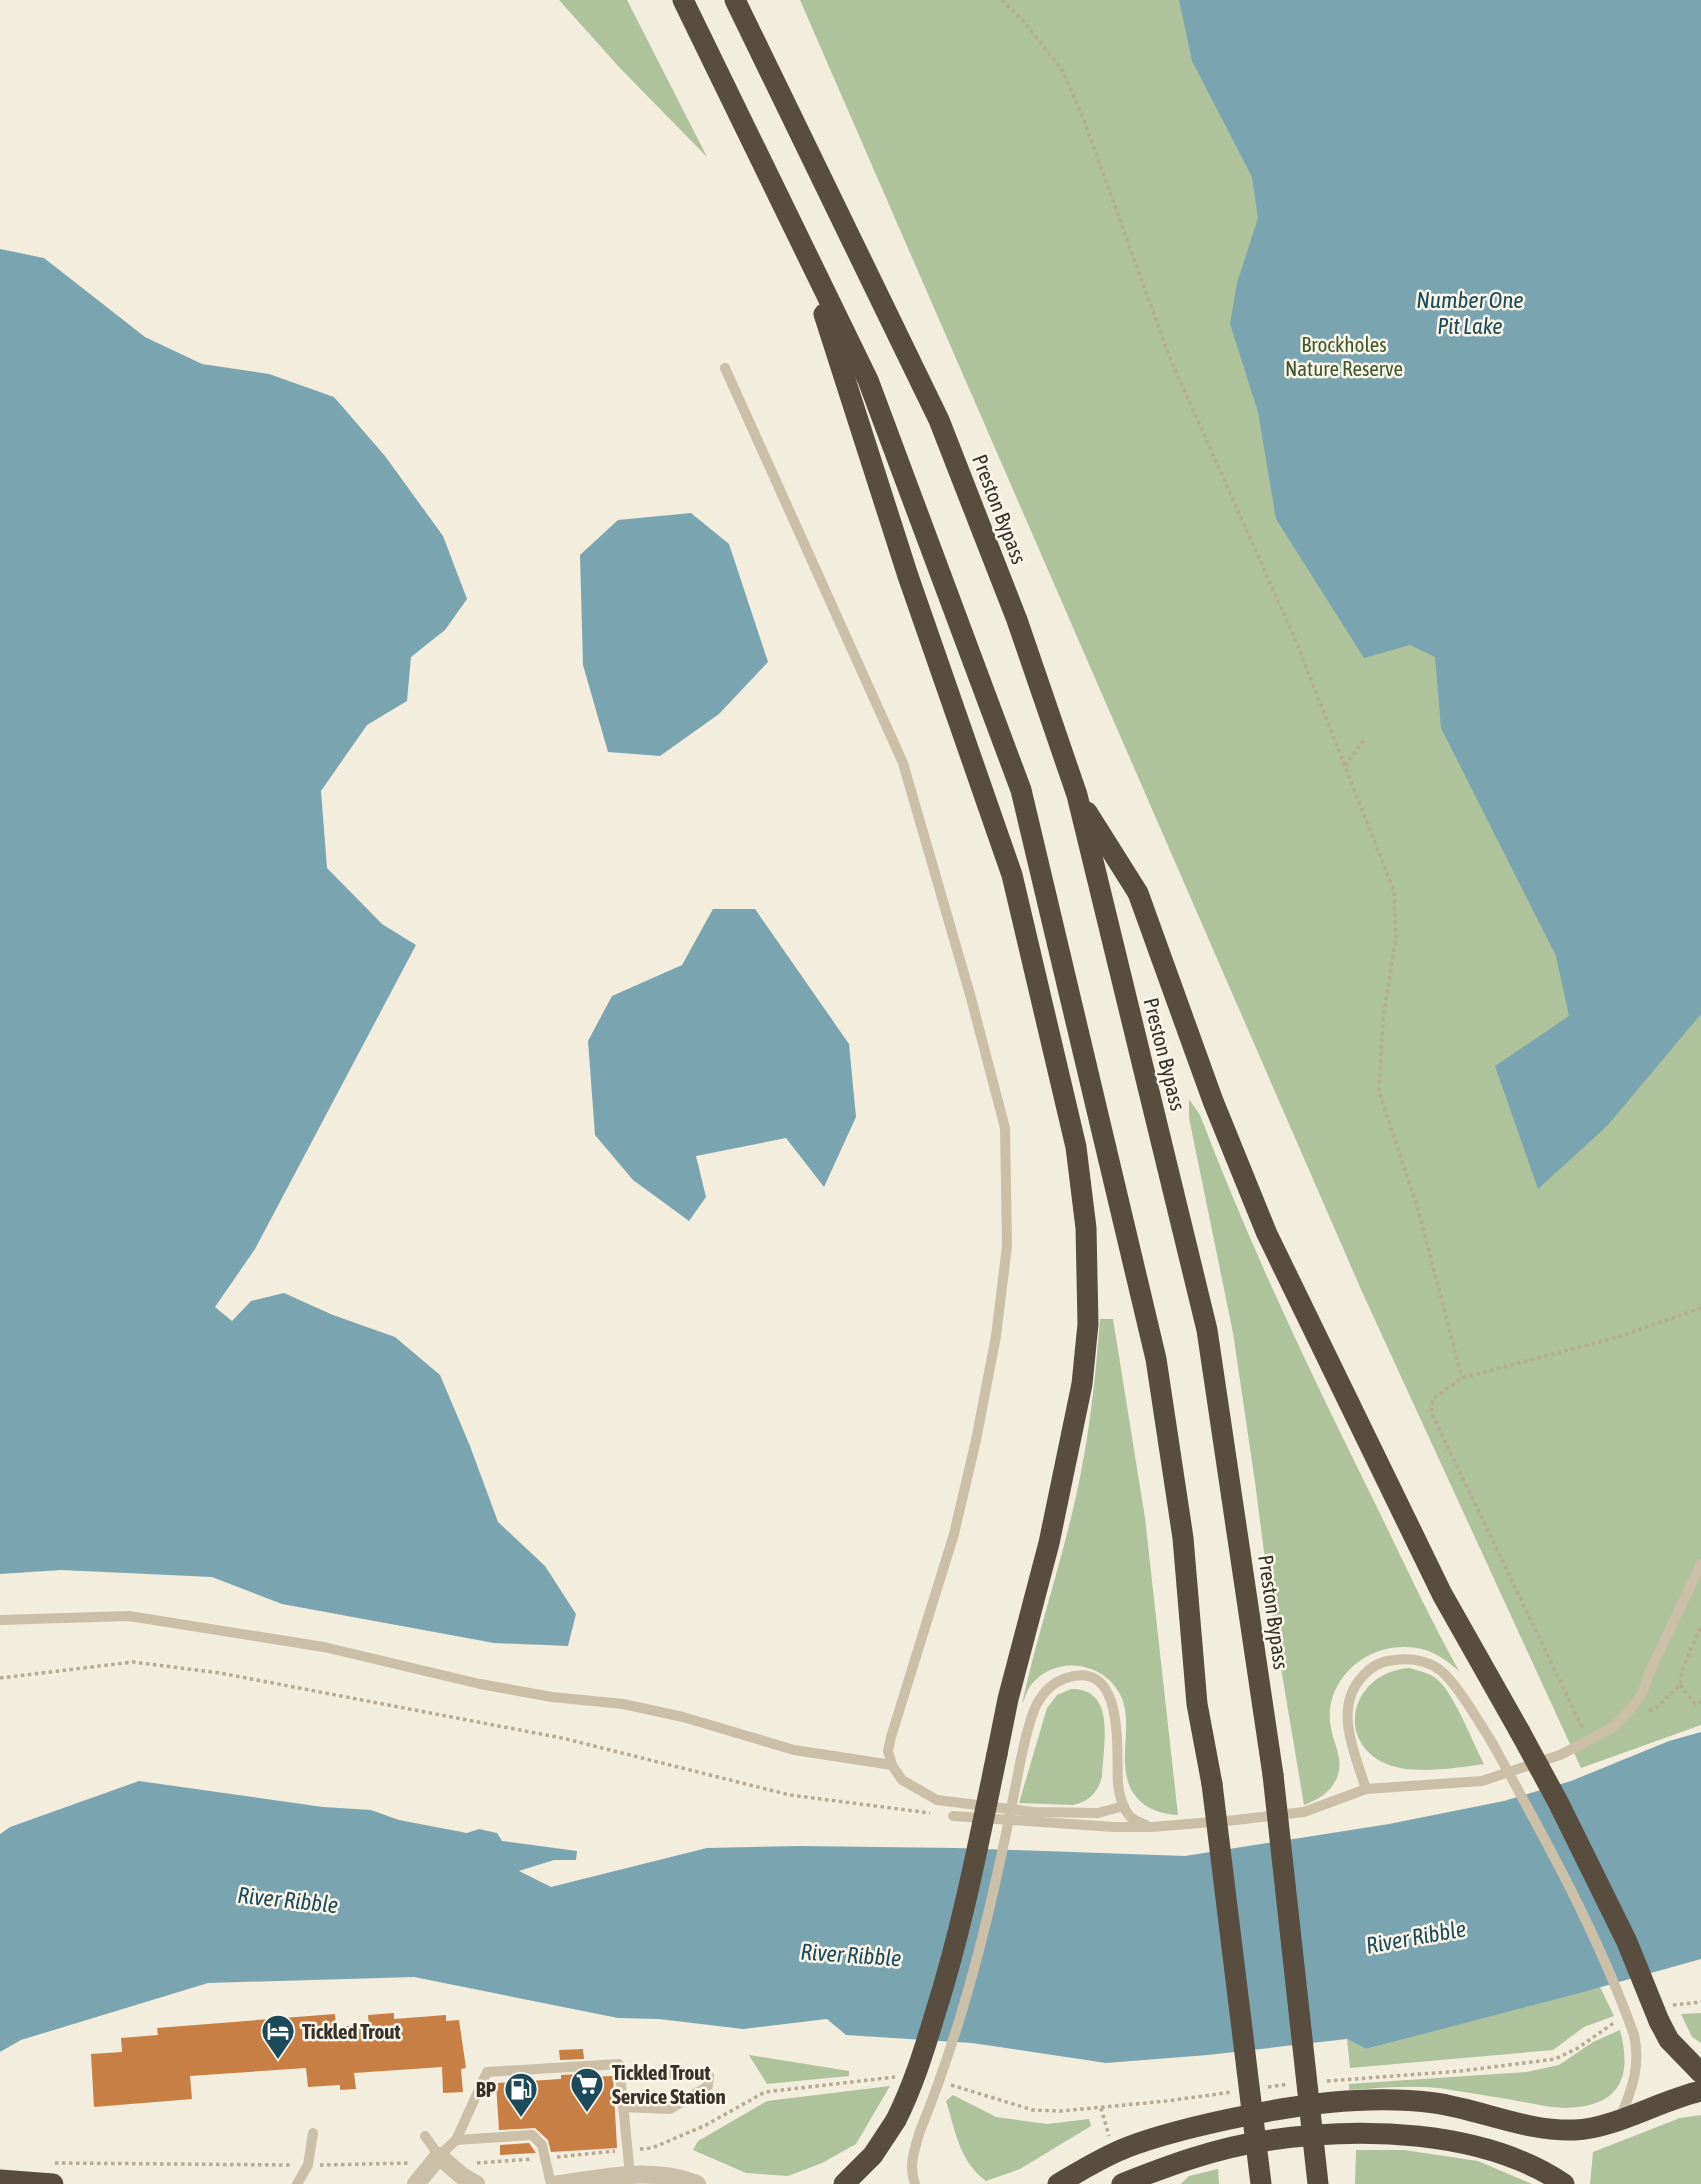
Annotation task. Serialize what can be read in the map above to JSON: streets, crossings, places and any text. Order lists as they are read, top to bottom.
{
  "streets": {
    "highway": ["Preston Bypass"]
  },
  "water": ["Number One Pit Lake", "River Ribble"],
  "parks": ["Brockholes Nature Reserve"],
  "places": {
    "hotel": ["Tickled Trout"],
    "supermarket": ["Tickled Trout Service Station"],
    "fuel station": ["BP"]
  }
}
